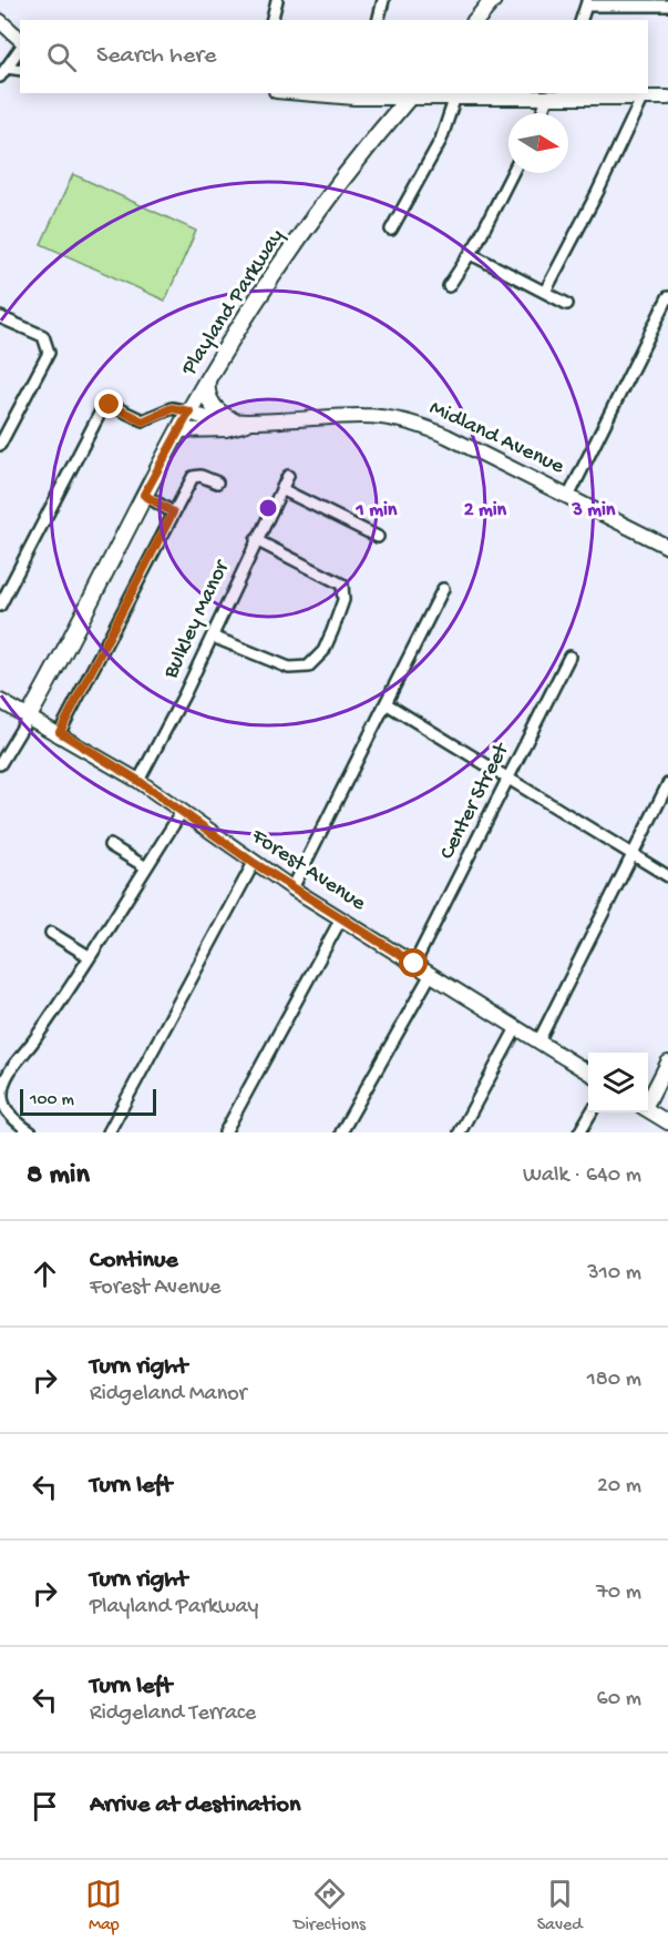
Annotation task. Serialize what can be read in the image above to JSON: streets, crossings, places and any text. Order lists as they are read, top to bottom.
{
  "streets": {
    "main road": ["Playland Parkway"],
    "street": [
      "Midland Avenue",
      "Bulkley Manor",
      "Center Street",
      "Forest Avenue"
    ]
  },
  "crossings": [
    ["Playland Parkway", "Midland Avenue"],
    ["Playland Parkway", "Forest Avenue"],
    ["Bulkley Manor", "Forest Avenue"],
    ["Center Street", "Forest Avenue"]
  ],
  "scale_bar": "100 m",
  "north": "right",
  "page": {
    "search": "Search here",
    "scale": "100 m",
    "heading": ["8 min", "Walk · 640 m"],
    "list": [
      ["Continue", "Forest Avenue", "310 m"],
      ["Turn right", "Ridgeland Manor", "180 m"],
      ["Turn left", "20 m"],
      ["Turn right", "Playland Parkway", "70 m"],
      ["Turn left", "Ridgeland Terrace", "60 m"],
      "Arrive at destination"
    ],
    "nav": ["Map", "Directions", "Saved"]
  },
  "rings": ["1 min", "2 min", "3 min"]
}
